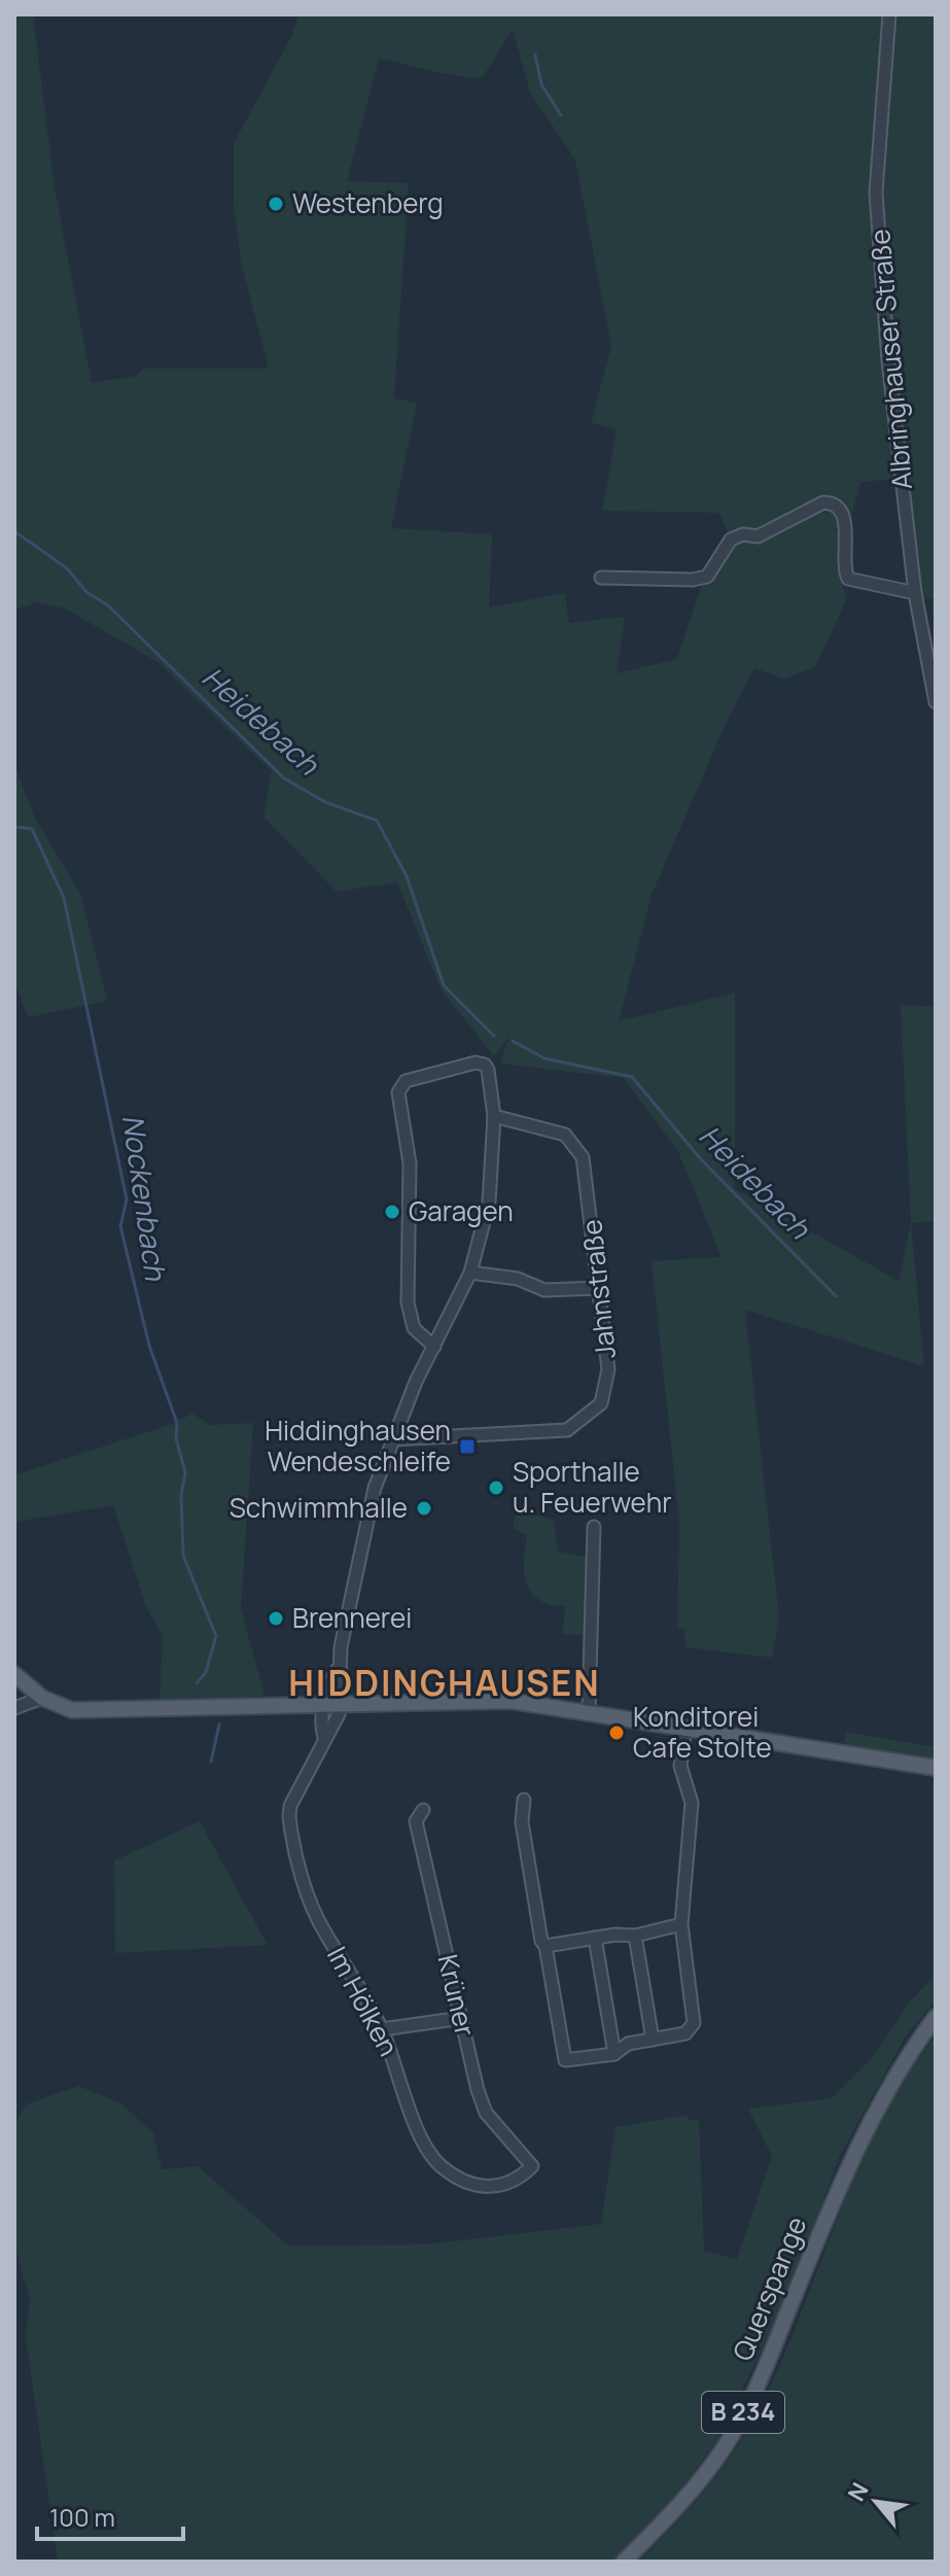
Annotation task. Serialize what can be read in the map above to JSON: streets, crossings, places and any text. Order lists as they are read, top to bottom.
{
  "streets": {
    "main road": ["Querspange", "B 234"],
    "street": [
      "Albringhauser Straße",
      "Jahnstraße",
      "Krüner",
      "Im Hölken"
    ]
  },
  "crossings": [
    ["Krüner", "Im Hölken"]
  ],
  "districts": ["HIDDINGHAUSEN"],
  "water": ["Heidebach", "Nockenbach"],
  "places": {
    "other": [
      "Westenberg",
      "Garagen",
      "Sporthalle u. Feuerwehr",
      "Schwimmhalle",
      "Brennerei",
      "Konditorei Cafe Stolte"
    ],
    "transit": ["Hiddinghausen Wendeschleife"]
  },
  "scale_bar": "100 m",
  "north": "top left"
}
